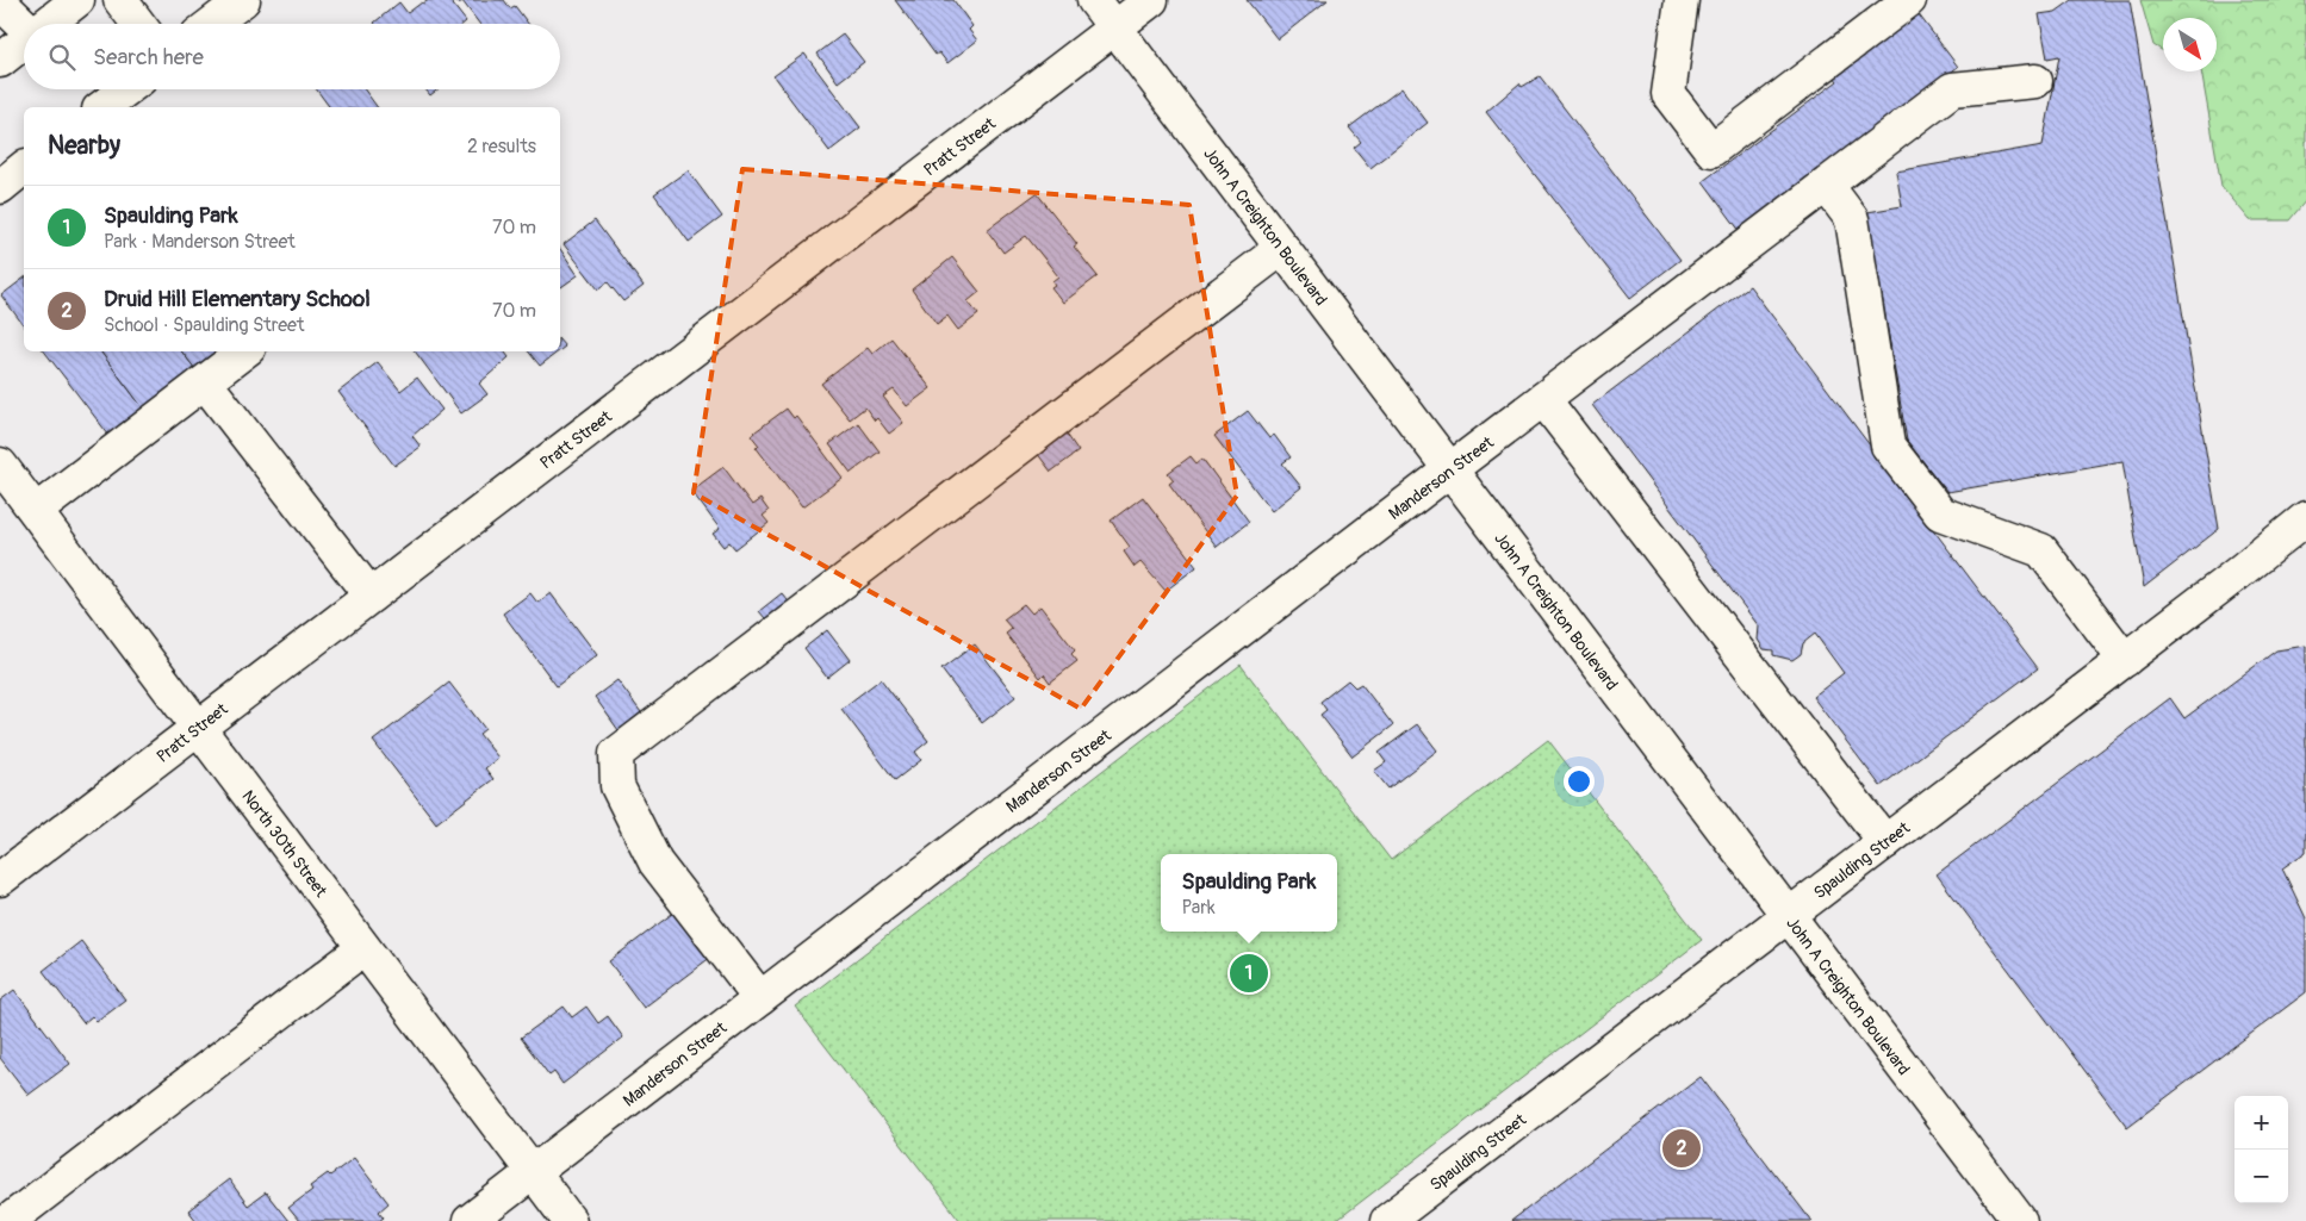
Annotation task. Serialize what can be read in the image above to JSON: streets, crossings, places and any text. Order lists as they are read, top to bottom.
{
  "streets": {
    "street": [
      "Pratt Street",
      "John A Creighton Boulevard",
      "Manderson Street",
      "North 30th Street",
      "Spaulding Street"
    ]
  },
  "crossings": [
    ["Pratt Street", "John A Creighton Boulevard"],
    ["Pratt Street", "North 30th Street"],
    ["John A Creighton Boulevard", "Manderson Street"],
    ["John A Creighton Boulevard", "Spaulding Street"],
    ["Manderson Street", "North 30th Street"]
  ],
  "north": "bottom right",
  "page": {
    "search": "Search here",
    "heading": ["Nearby", "2 results"],
    "list": [
      {
        "mark": "1",
        "name": "Spaulding Park",
        "note": "Park · Manderson Street",
        "value": "70 m"
      },
      {
        "mark": "2",
        "name": "Druid Hill Elementary School",
        "note": "School · Spaulding Street",
        "value": "70 m"
      }
    ],
    "popup": ["Spaulding Park", "Park"],
    "pins": ["1", "2"],
    "map_buttons": ["+", "−"]
  }
}
